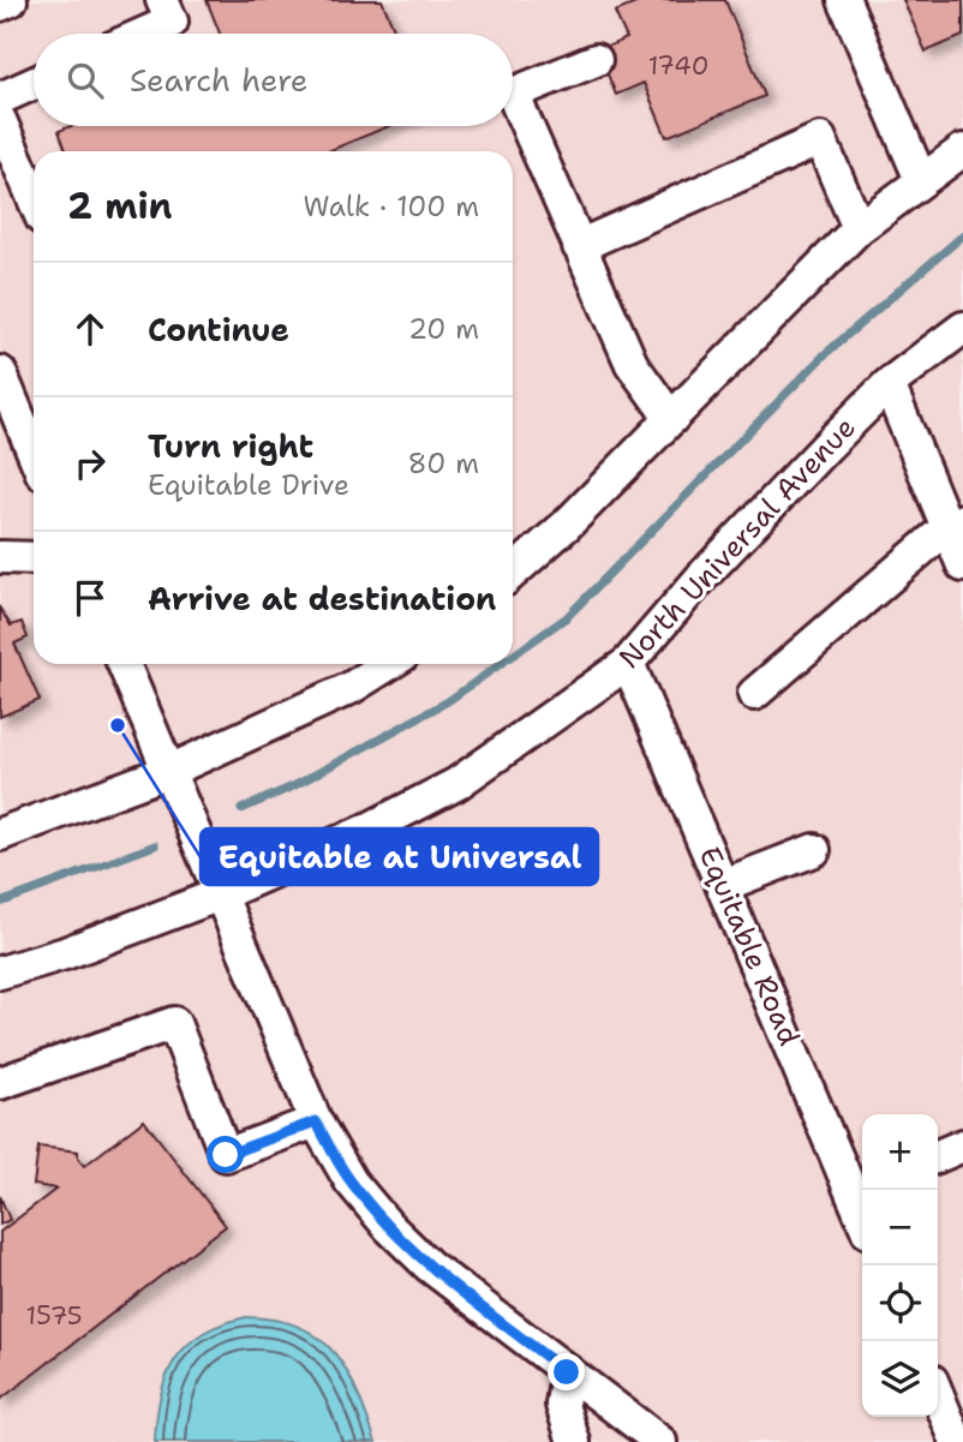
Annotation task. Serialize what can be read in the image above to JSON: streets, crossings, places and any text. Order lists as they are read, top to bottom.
{
  "streets": {
    "street": ["North Universal Avenue", "Equitable Road"]
  },
  "crossings": [
    ["North Universal Avenue", "Equitable Road"]
  ],
  "places": ["Equitable at Universal"],
  "house_numbers": ["1740", "1575"],
  "page": {
    "search": "Search here",
    "heading": ["2 min", "Walk · 100 m"],
    "list": [
      ["Continue", "20 m"],
      ["Turn right", "Equitable Drive", "80 m"],
      "Arrive at destination"
    ],
    "map_buttons": ["+", "−"]
  }
}
